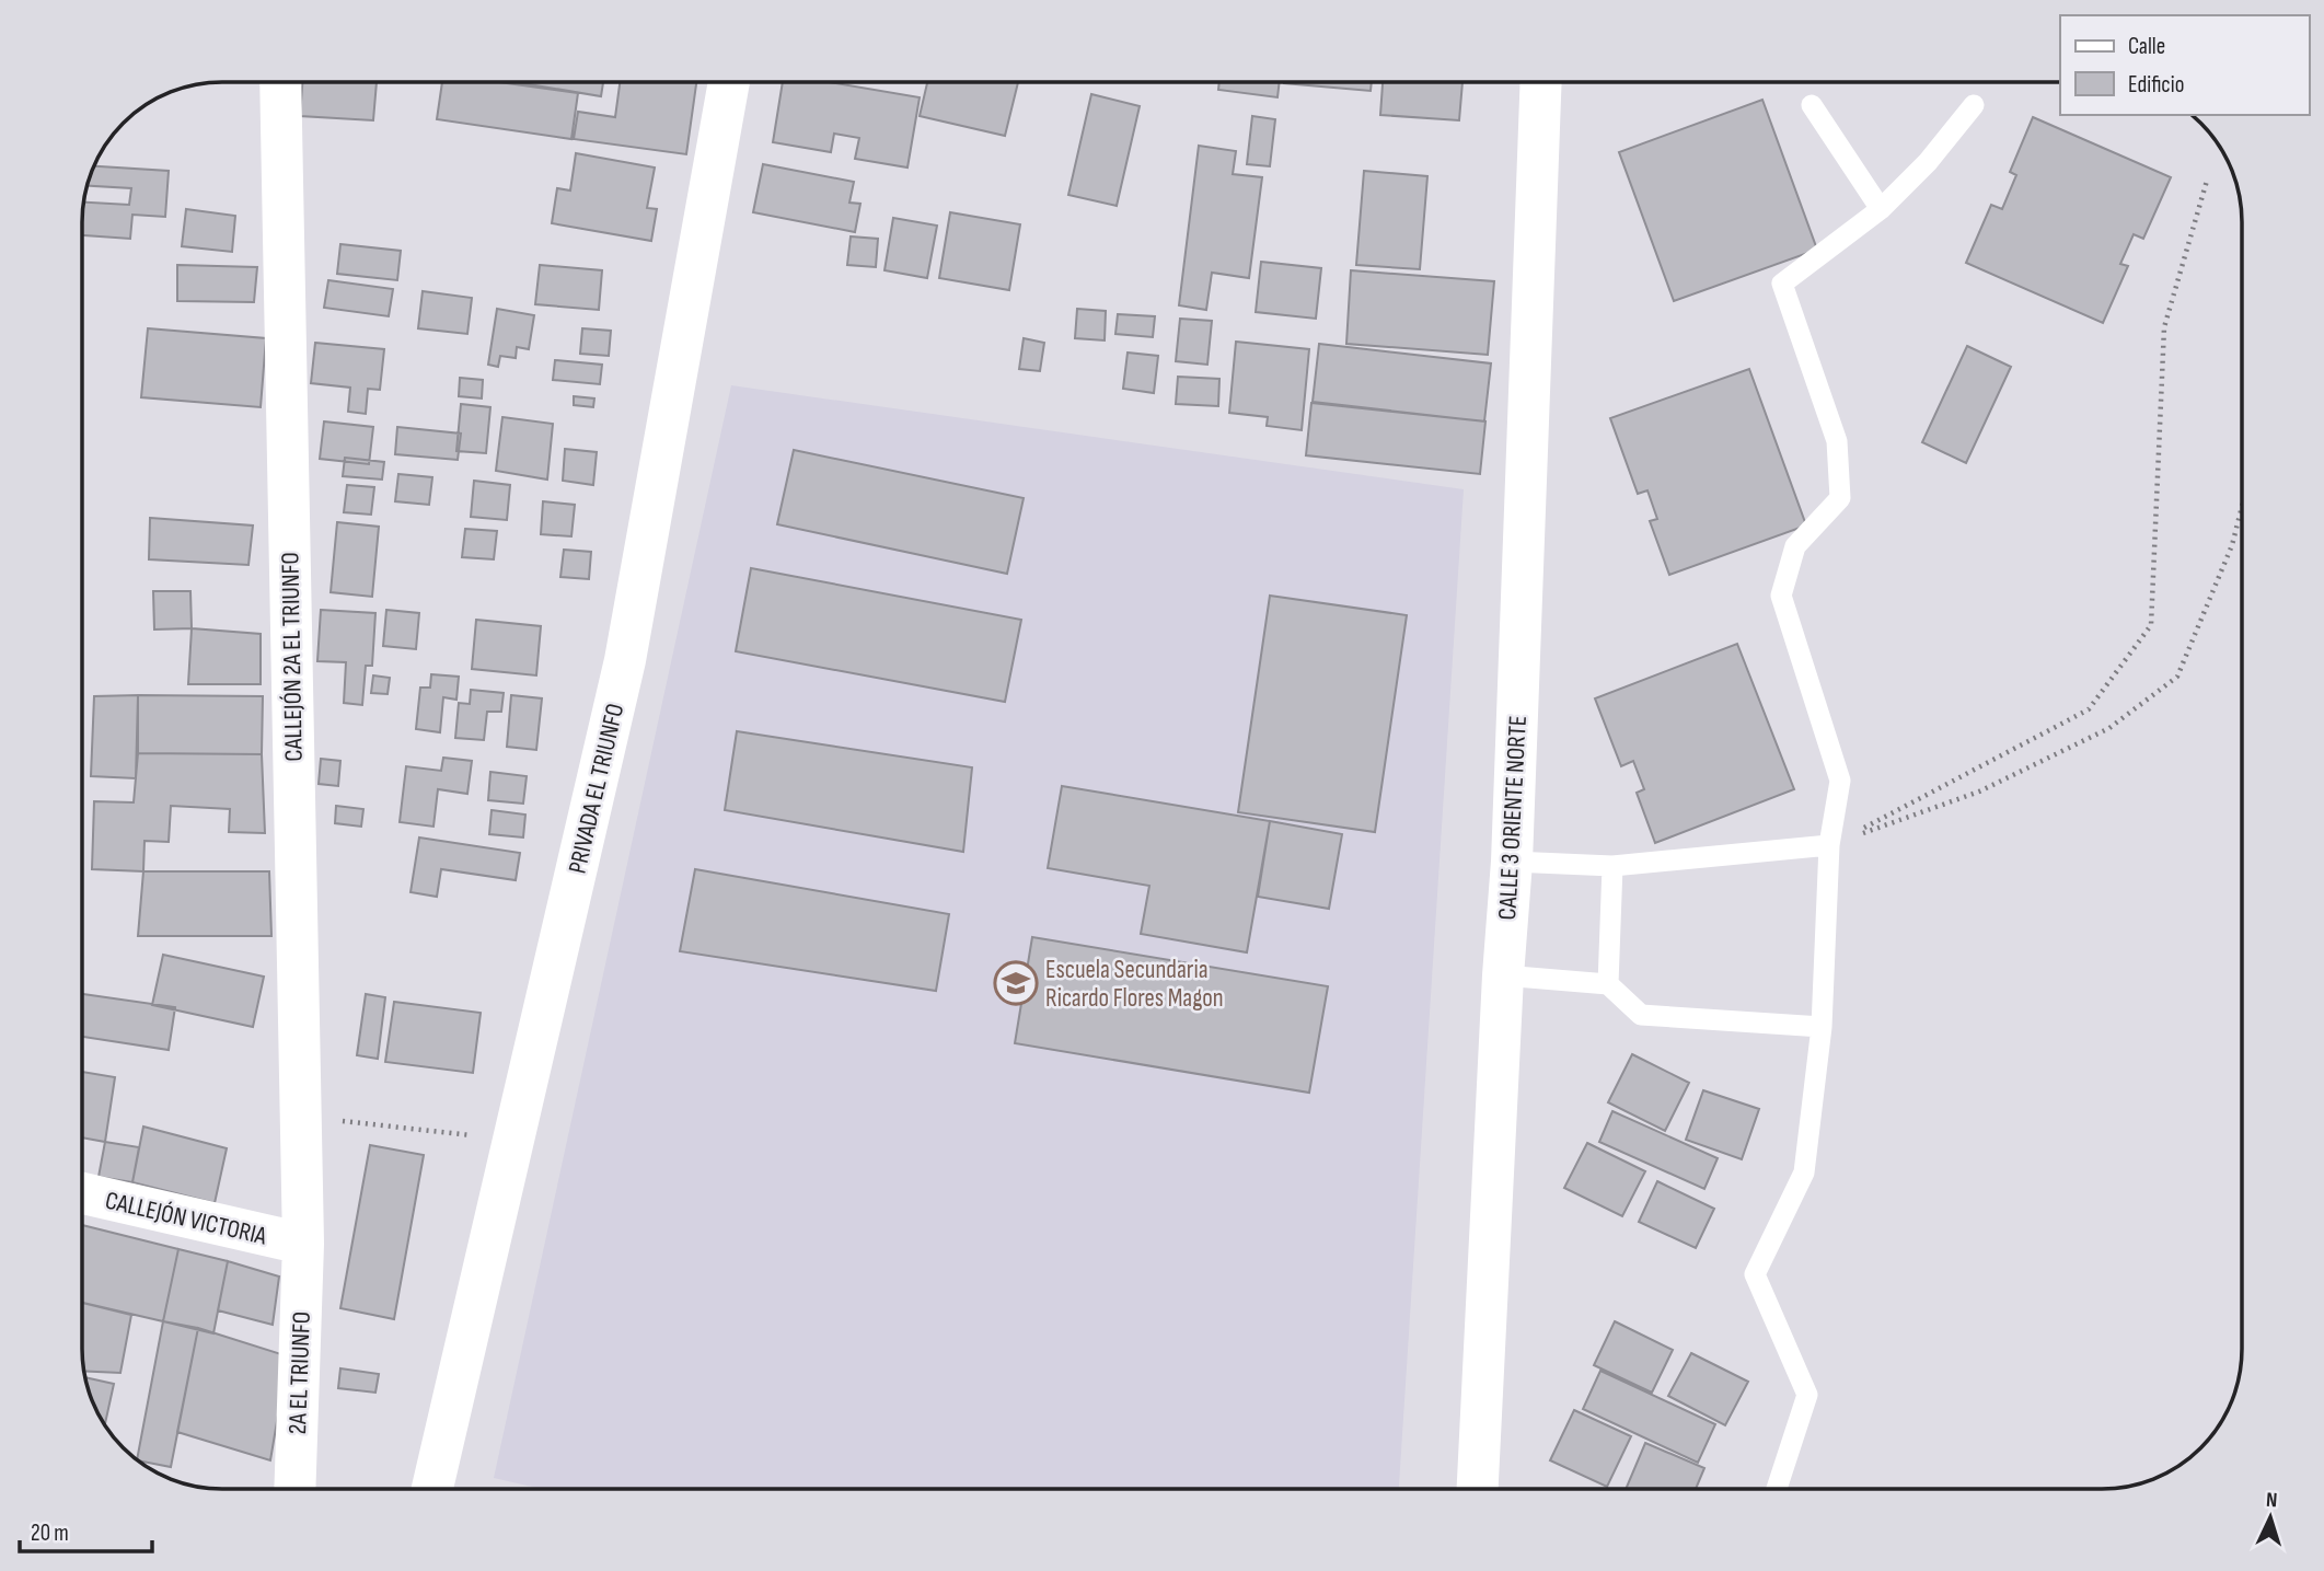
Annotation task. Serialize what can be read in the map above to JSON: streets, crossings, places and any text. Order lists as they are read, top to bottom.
{
  "streets": {
    "street": [
      "CALLEJÓN 2A EL TRIUNFO",
      "PRIVADA EL TRIUNFO",
      "CALLE 3 ORIENTE NORTE",
      "CALLEJÓN VICTORIA",
      "2A EL TRIUNFO"
    ]
  },
  "crossings": [
    ["CALLEJÓN 2A EL TRIUNFO", "CALLEJÓN VICTORIA"],
    ["CALLEJÓN 2A EL TRIUNFO", "2A EL TRIUNFO"],
    ["CALLEJÓN VICTORIA", "2A EL TRIUNFO"]
  ],
  "places": {
    "school or university": ["Escuela Secundaria Ricardo Flores Magon"]
  },
  "legend": ["Calle", "Edificio"],
  "scale_bar": "20 m",
  "north": "top"
}
